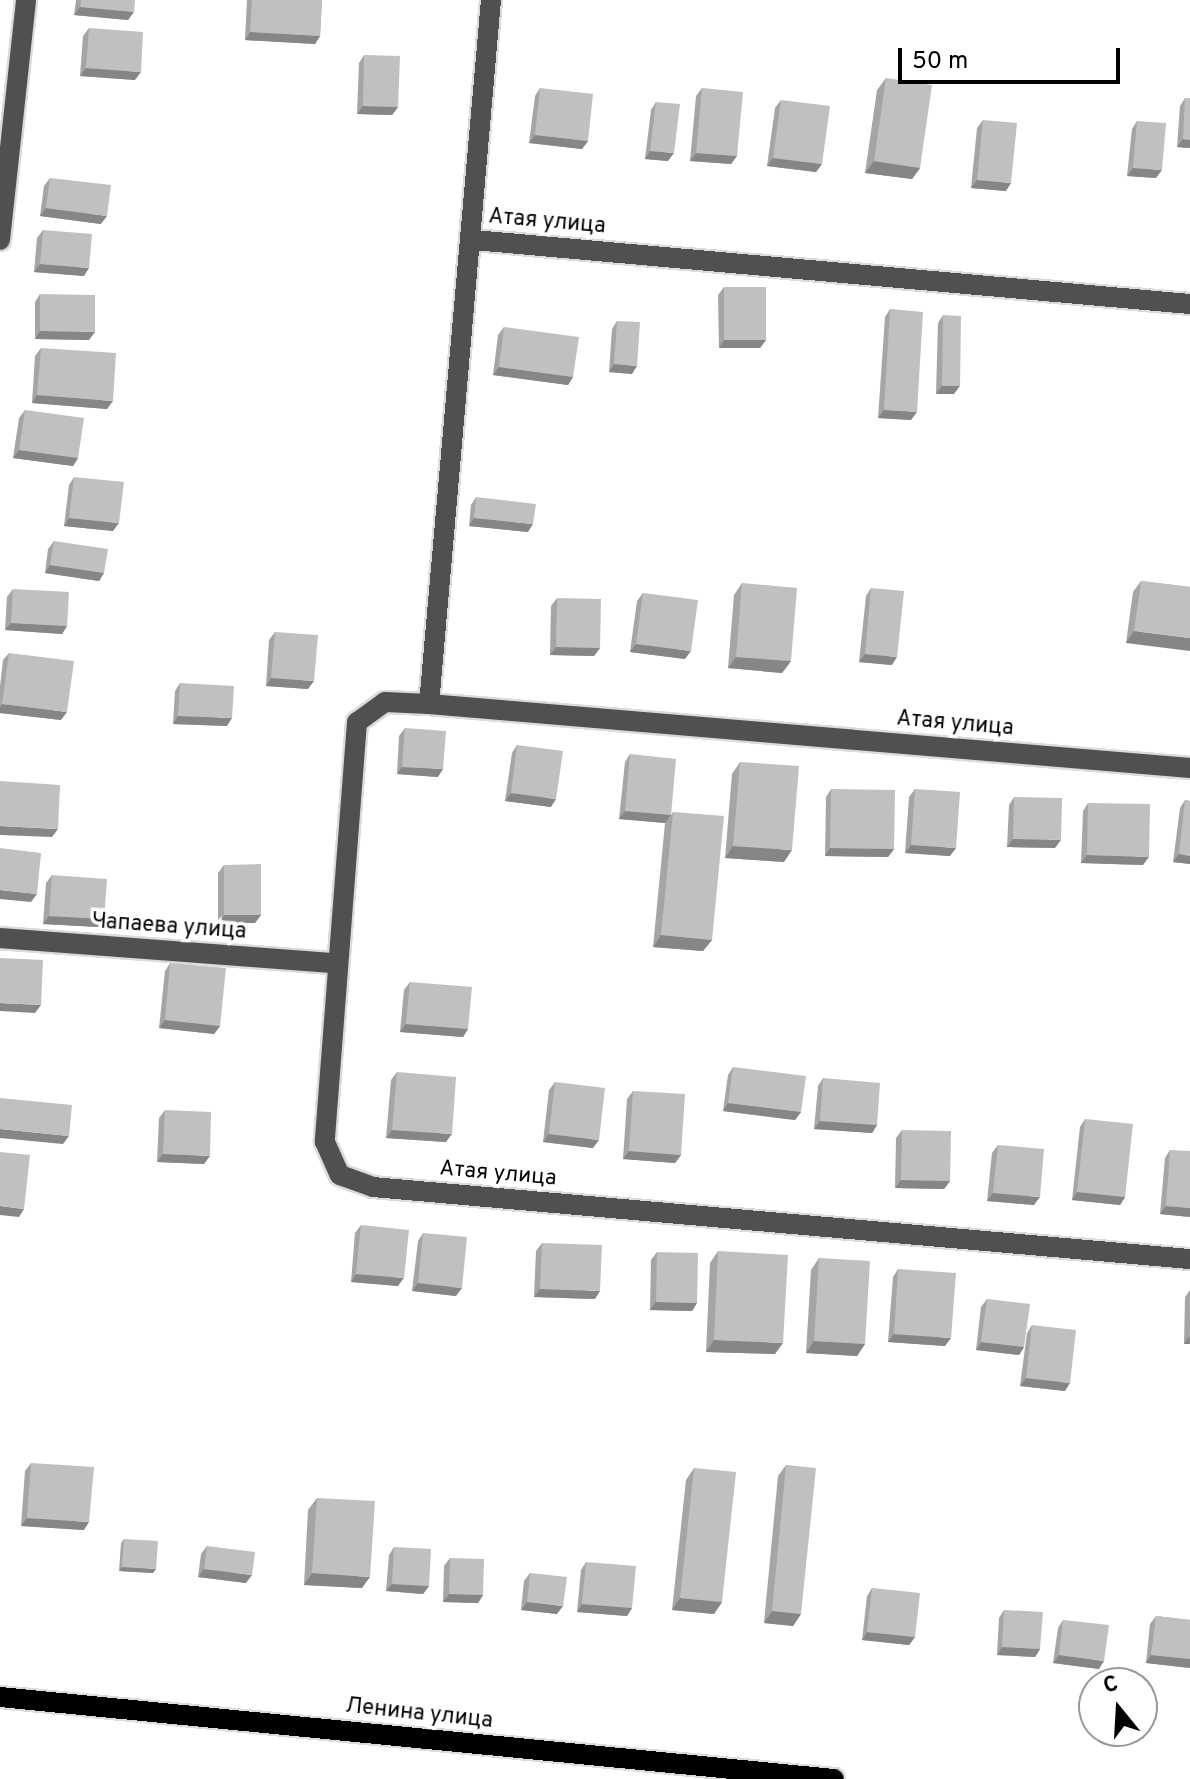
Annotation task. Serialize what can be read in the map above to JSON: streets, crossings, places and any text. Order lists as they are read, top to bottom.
{
  "streets": {
    "main road": ["Ленина улица"],
    "street": ["Атая улица", "Чапаева улица"]
  },
  "crossings": [
    ["Атая улица", "Чапаева улица"]
  ],
  "scale_bar": "50 m",
  "north": "top"
}
